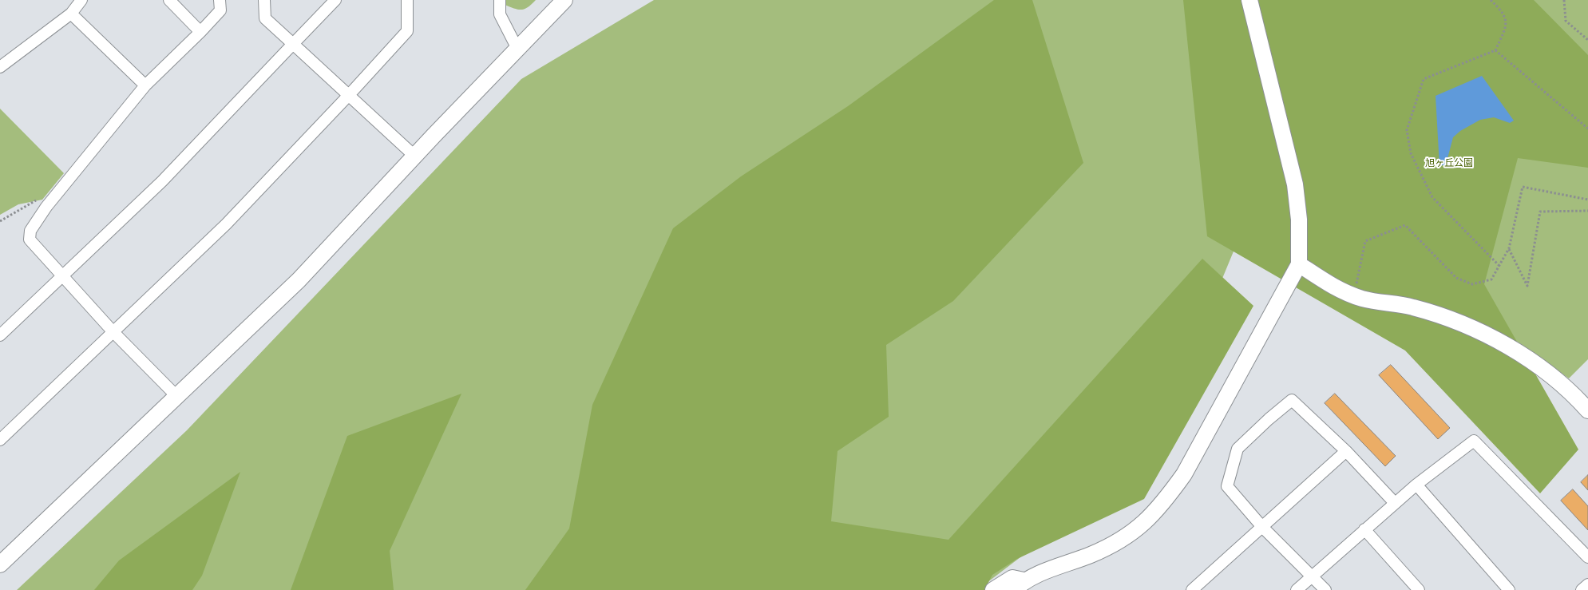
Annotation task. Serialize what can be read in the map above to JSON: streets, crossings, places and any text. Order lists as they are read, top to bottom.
{
  "parks": ["旭ヶ丘公園"]
}
